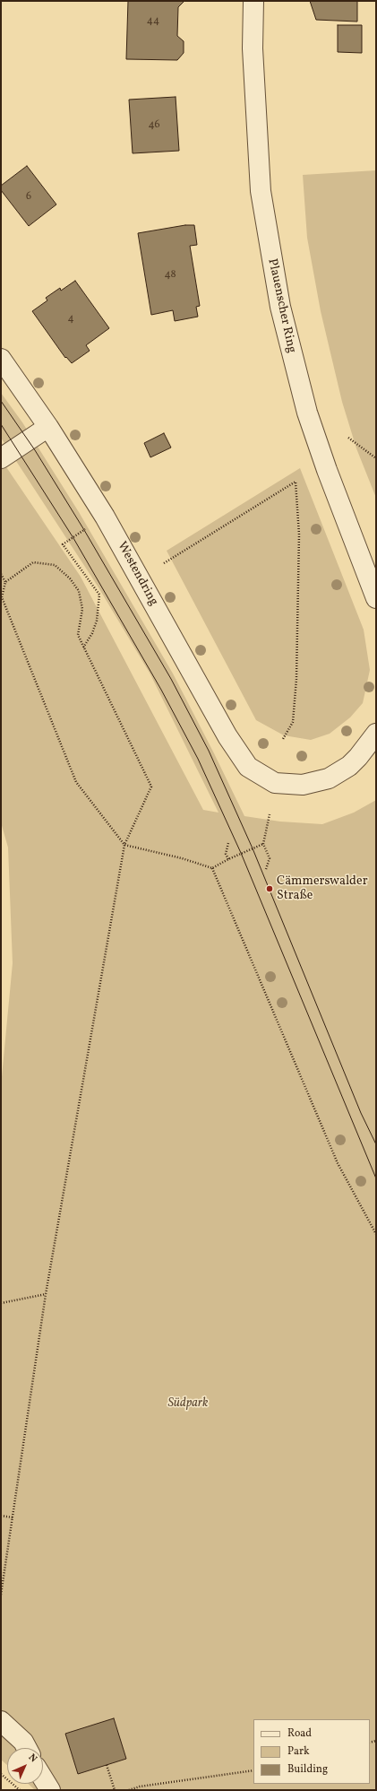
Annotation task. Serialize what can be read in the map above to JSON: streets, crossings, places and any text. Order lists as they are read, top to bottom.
{
  "streets": {
    "street": ["Plauenscher Ring", "Westendring"]
  },
  "parks": ["Südpark"],
  "places": ["Cämmerswalder Straße"],
  "house_numbers": [
    "44",
    "46",
    "6",
    "48",
    "4"
  ],
  "legend": ["Road", "Park", "Building"],
  "north": "top right"
}
